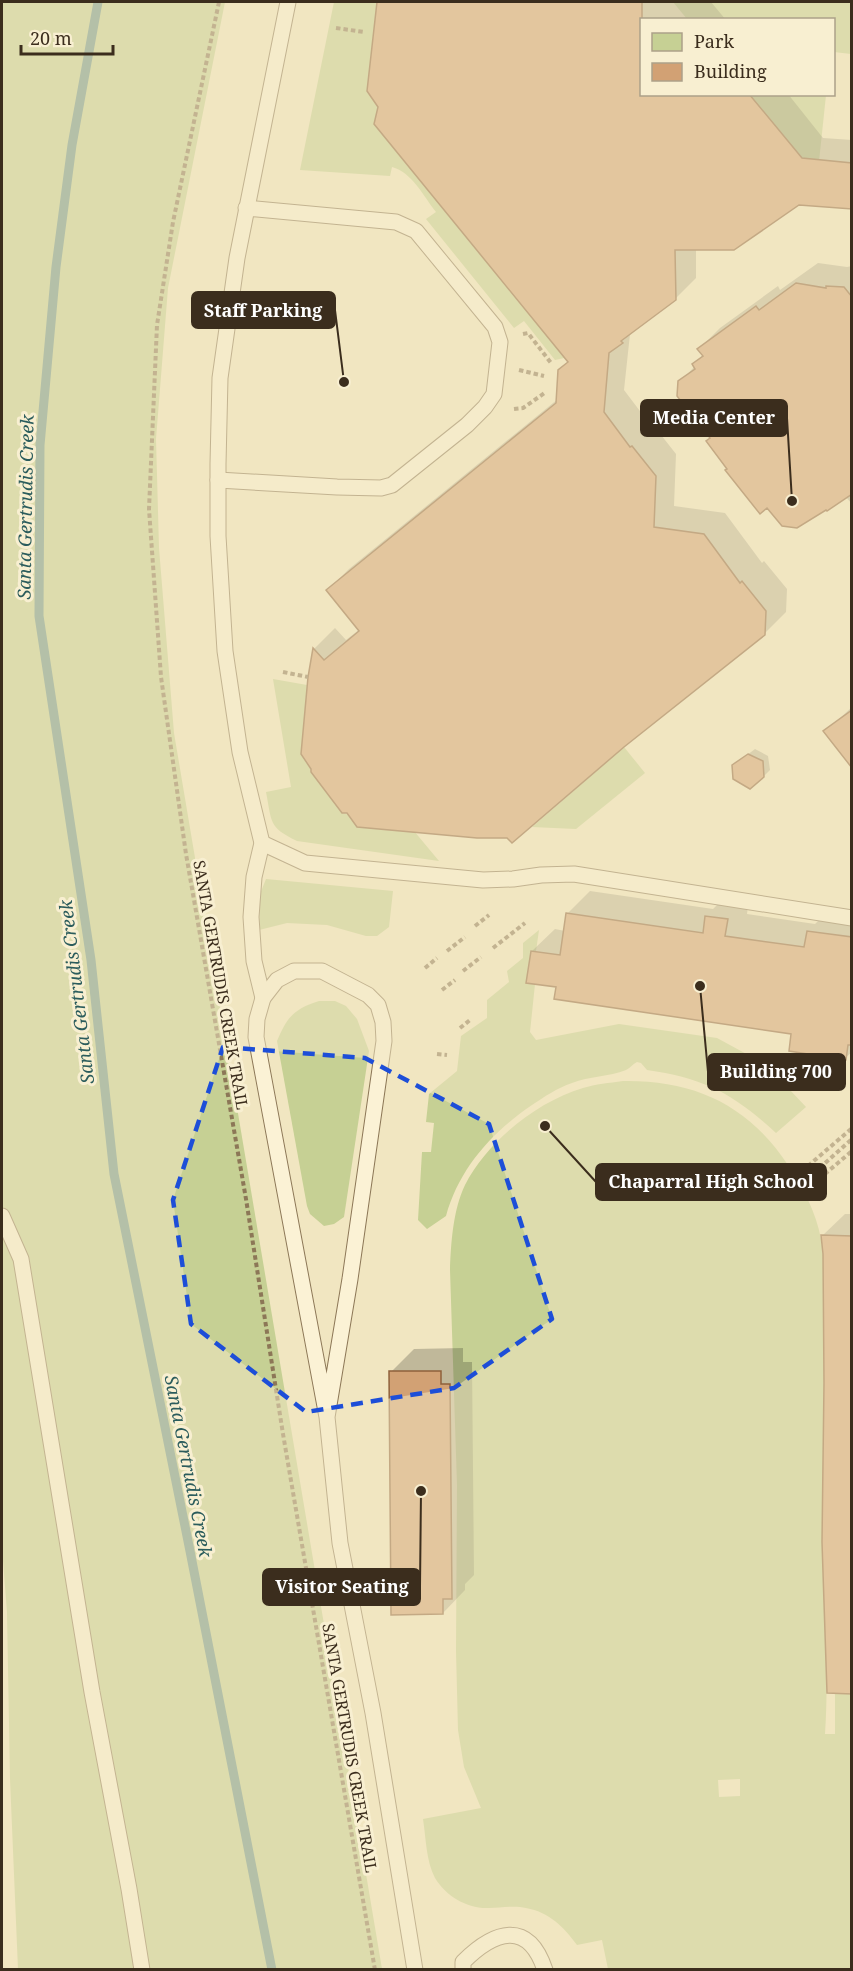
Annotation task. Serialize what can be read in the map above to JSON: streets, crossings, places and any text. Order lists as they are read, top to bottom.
{
  "streets": {
    "path": ["SANTA GERTRUDIS CREEK TRAIL"]
  },
  "water": ["Santa Gertrudis Creek"],
  "places": [
    "Staff Parking",
    "Media Center",
    "Building 700",
    "Chaparral High School",
    "Visitor Seating"
  ],
  "legend": ["Park", "Building"],
  "scale_bar": "20 m"
}
